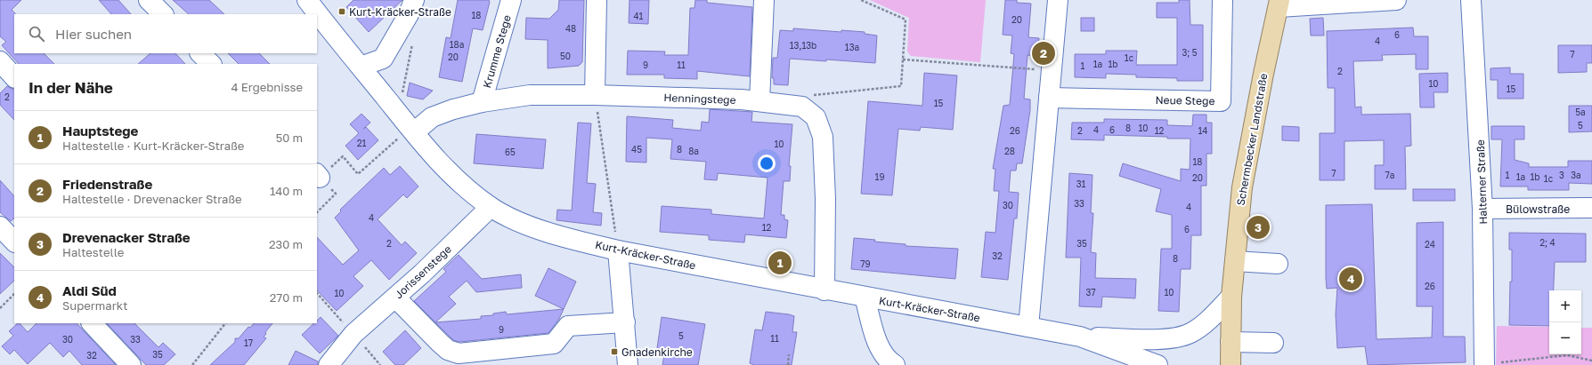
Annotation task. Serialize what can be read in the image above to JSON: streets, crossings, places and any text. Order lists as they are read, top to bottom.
{
  "streets": {
    "main road": ["Schermbecker Landstraße"],
    "street": [
      "Krumme Stege",
      "Henningstege",
      "Neue Stege",
      "Halterner Straße",
      "Bülowstraße",
      "Kurt-Kräcker-Straße",
      "Jorissenstege"
    ]
  },
  "crossings": [
    ["Krumme Stege", "Henningstege"],
    ["Henningstege", "Kurt-Kräcker-Straße"],
    ["Schermbecker Landstraße", "Kurt-Kräcker-Straße"],
    ["Halterner Straße", "Bülowstraße"],
    ["Kurt-Kräcker-Straße", "Jorissenstege"]
  ],
  "places": {
    "transit": ["Kurt-Kräcker-Straße", "Gnadenkirche"]
  },
  "house_numbers": [
    "18",
    "41",
    "20",
    "48",
    "6",
    "4",
    "18a",
    "13,13b",
    "13a",
    "3; 5",
    "7",
    "50",
    "20",
    "1c",
    "1a",
    "1b",
    "9",
    "11",
    "1",
    "2",
    "10",
    "15",
    "2",
    "15",
    "5a",
    "5",
    "8",
    "10",
    "4",
    "6",
    "26",
    "2",
    "12",
    "14",
    "21",
    "10",
    "45",
    "8",
    "8a",
    "28",
    "65",
    "18",
    "7",
    "7a",
    "1",
    "3",
    "3a",
    "19",
    "1a",
    "1b",
    "20",
    "1c",
    "31",
    "33",
    "30",
    "4",
    "4",
    "12",
    "6",
    "2; 4",
    "2",
    "35",
    "24",
    "32",
    "8",
    "79",
    "26",
    "37",
    "10",
    "10",
    "9",
    "5",
    "11",
    "30",
    "33",
    "17",
    "35",
    "32"
  ],
  "page": {
    "search": "Hier suchen",
    "pins": [
      "2",
      "3",
      "1",
      "4"
    ],
    "heading": ["In der Nähe", "4 Ergebnisse"],
    "list": [
      {
        "mark": "1",
        "name": "Hauptstege",
        "note": "Haltestelle · Kurt-Kräcker-Straße",
        "value": "50 m"
      },
      {
        "mark": "2",
        "name": "Friedenstraße",
        "note": "Haltestelle · Drevenacker Straße",
        "value": "140 m"
      },
      {
        "mark": "3",
        "name": "Drevenacker Straße",
        "note": "Haltestelle",
        "value": "230 m"
      },
      {
        "mark": "4",
        "name": "Aldi Süd",
        "note": "Supermarkt",
        "value": "270 m"
      }
    ],
    "map_buttons": ["+", "−"]
  }
}
